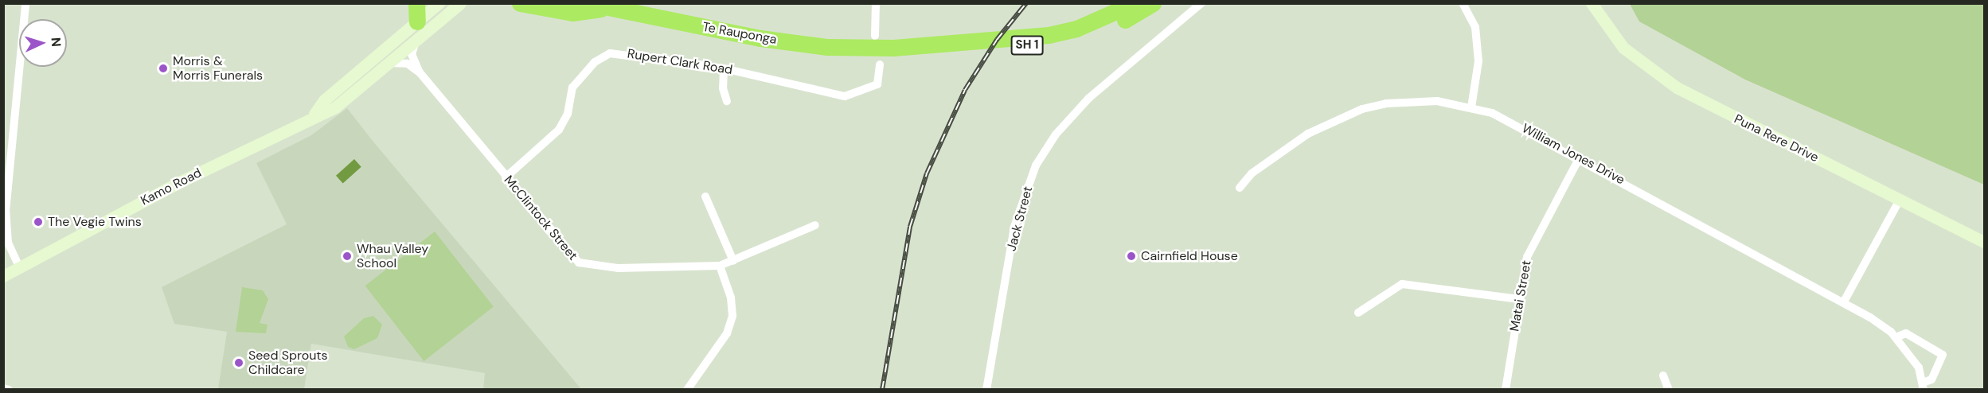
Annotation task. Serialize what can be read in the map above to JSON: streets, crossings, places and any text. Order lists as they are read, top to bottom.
{
  "streets": {
    "highway": ["Te Rauponga", "SH 1"],
    "main road": ["Puna Rere Drive", "Kamo Road"],
    "street": [
      "Rupert Clark Road",
      "William Jones Drive",
      "McClintock Street",
      "Jack Street",
      "Matai Street"
    ]
  },
  "crossings": [
    ["Te Rauponga", "SH 1"],
    ["Rupert Clark Road", "McClintock Street"],
    ["William Jones Drive", "Matai Street"],
    ["Kamo Road", "McClintock Street"]
  ],
  "places": [
    "Morris & Morris Funerals",
    "The Vegie Twins",
    "Whau Valley School",
    "Cairnfield House",
    "Seed Sprouts Childcare"
  ],
  "north": "right"
}
